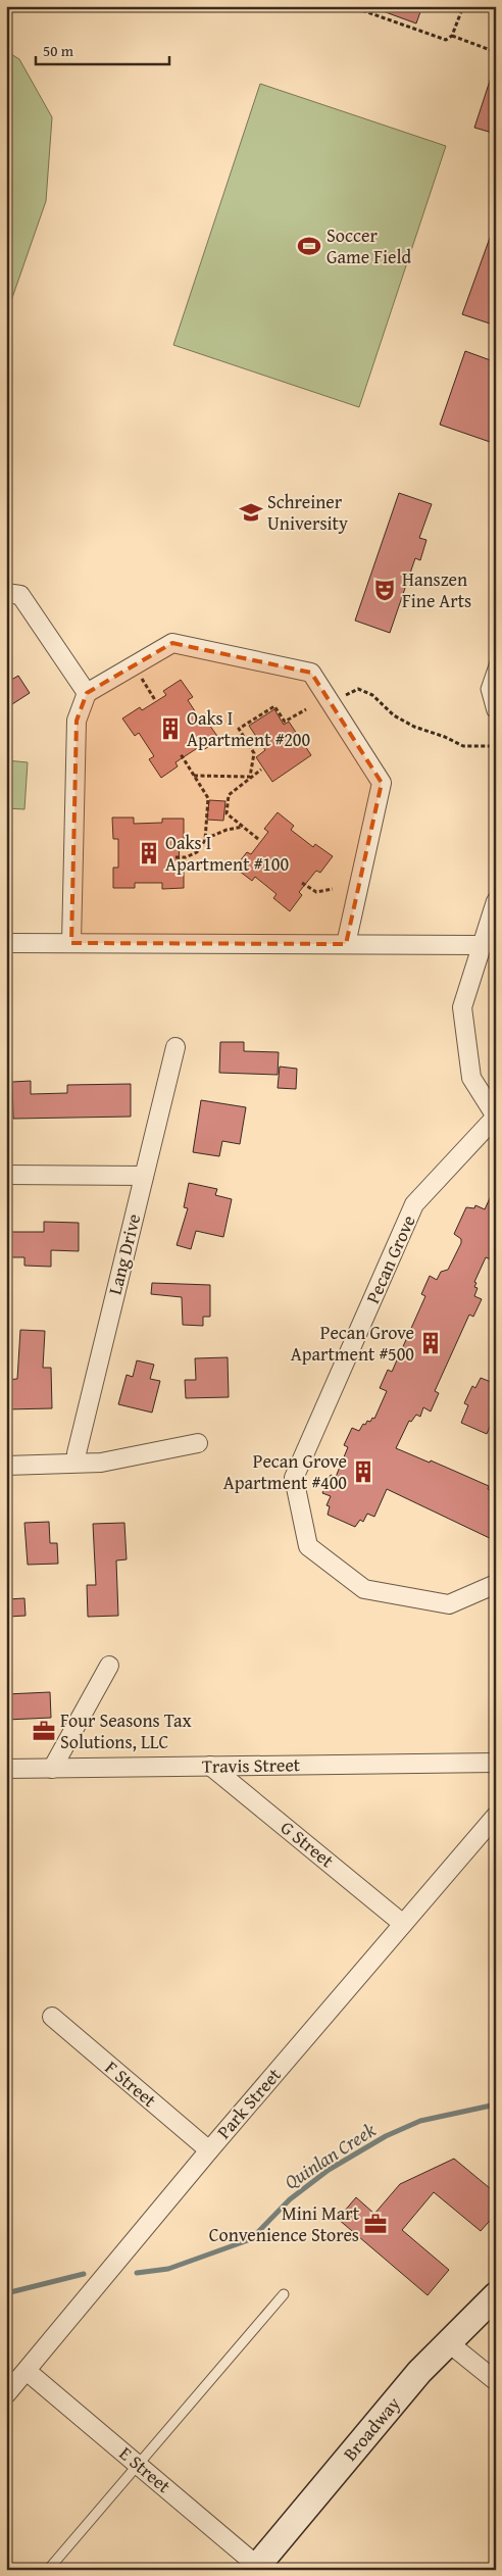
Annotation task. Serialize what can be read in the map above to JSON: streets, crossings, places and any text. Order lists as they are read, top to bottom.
{
  "streets": {
    "main road": ["Broadway"],
    "street": [
      "Lang Drive",
      "Pecan Grove",
      "Travis Street",
      "G Street",
      "F Street",
      "Park Street",
      "E Street"
    ]
  },
  "crossings": [
    ["Travis Street", "G Street"],
    ["G Street", "Park Street"],
    ["F Street", "Park Street"],
    ["Park Street", "E Street"],
    ["Broadway", "E Street"]
  ],
  "water": ["Quinlan Creek"],
  "places": {
    "sports": ["Soccer Game Field"],
    "school or university": ["Schreiner University"],
    "theatre": ["Hanszen Fine Arts"],
    "building": [
      "Oaks I Apartment #200",
      "Oaks I Apartment #100",
      "Pecan Grove Apartment #500",
      "Pecan Grove Apartment #400"
    ],
    "office": ["Four Seasons Tax Solutions, LLC", "Mini Mart Convenience Stores"]
  },
  "scale_bar": "50 m"
}
